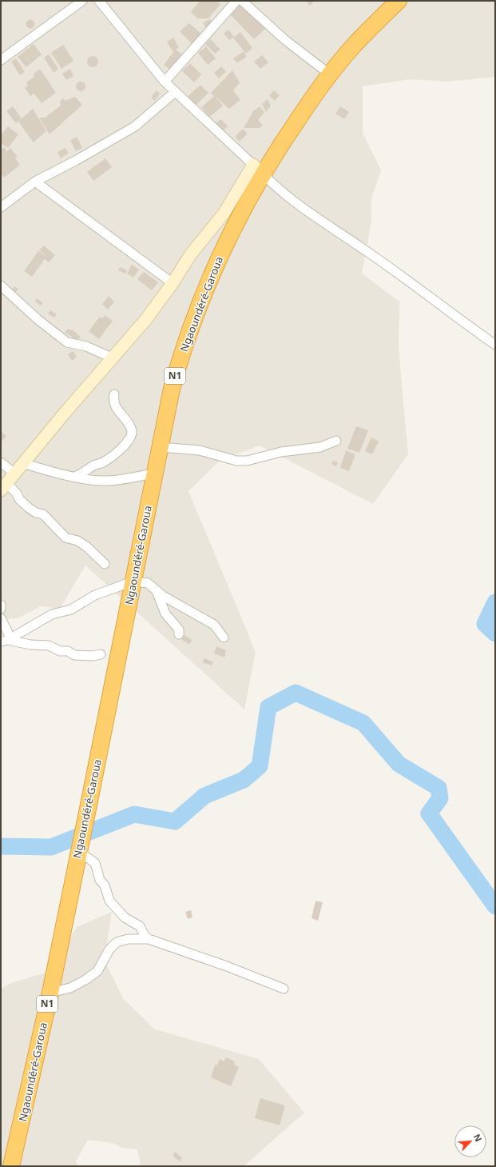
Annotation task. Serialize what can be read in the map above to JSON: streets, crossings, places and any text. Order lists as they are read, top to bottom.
{
  "streets": {
    "highway": ["Ngaoundéré-Garoua", "N1"]
  },
  "north": "top right"
}
